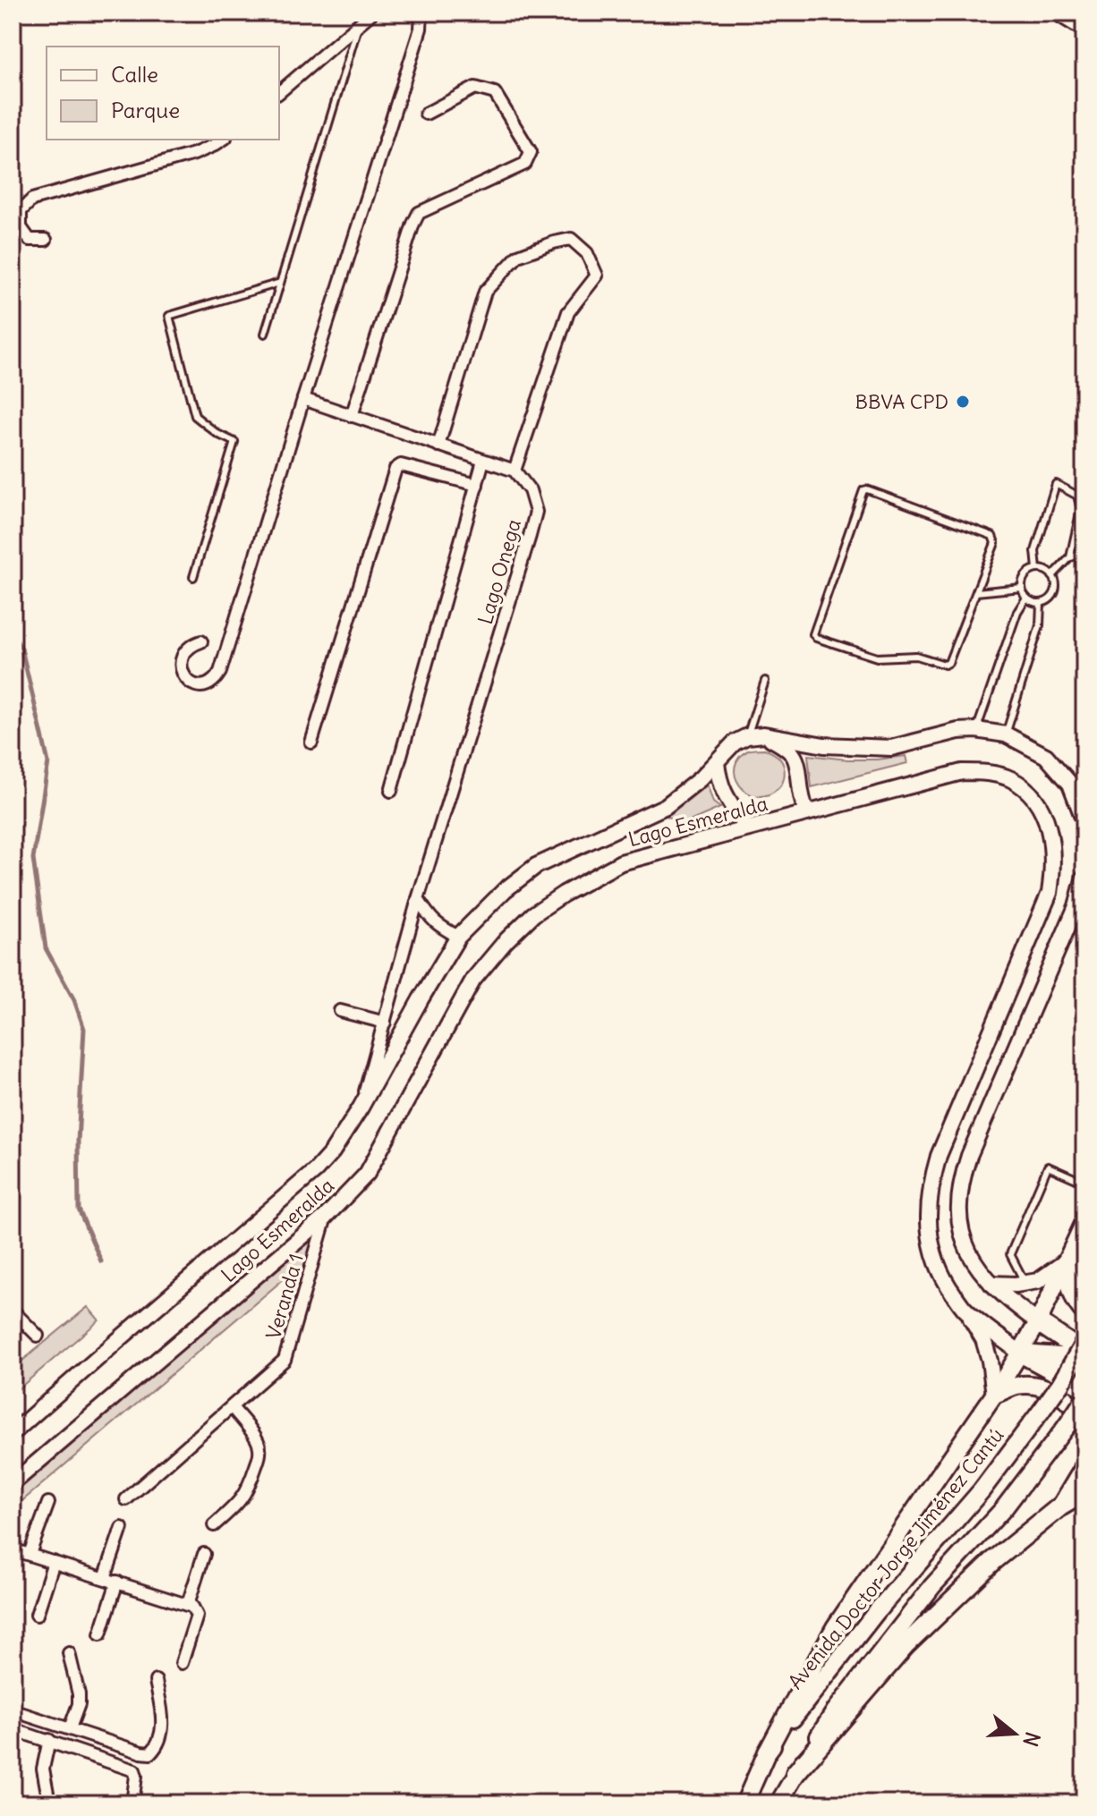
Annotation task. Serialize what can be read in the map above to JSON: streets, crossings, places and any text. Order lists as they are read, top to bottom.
{
  "streets": {
    "main road": ["Avenida Doctor Jorge Jiménez Cantú"],
    "street": ["Lago Onega", "Lago Esmeralda", "Veranda 1"]
  },
  "crossings": [
    ["Lago Onega", "Lago Esmeralda"],
    ["Lago Esmeralda", "Veranda 1"]
  ],
  "places": ["BBVA CPD"],
  "legend": ["Calle", "Parque"],
  "north": "right"
}
